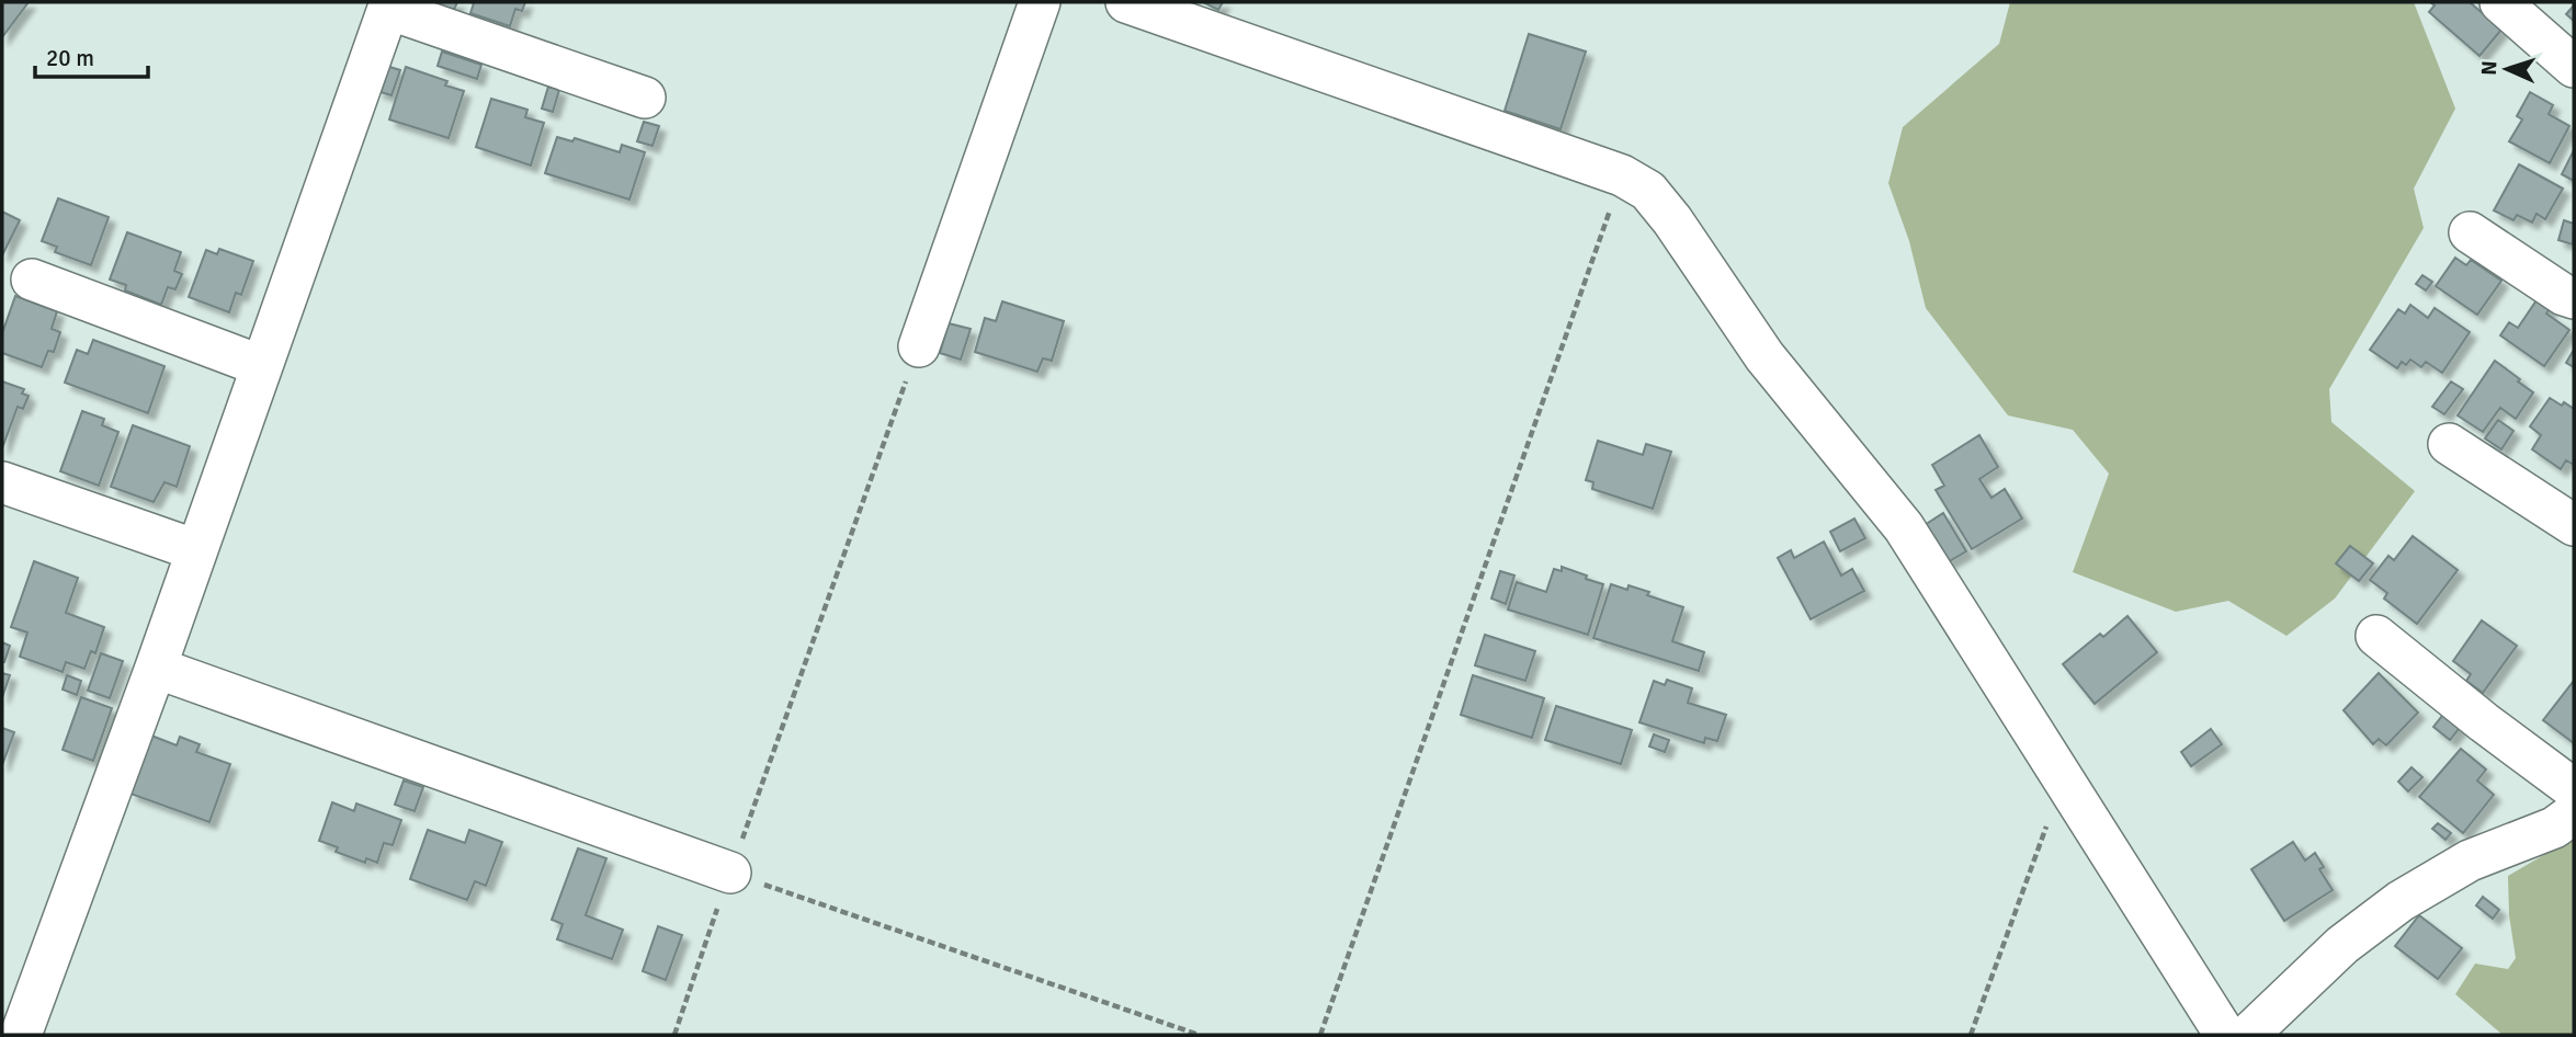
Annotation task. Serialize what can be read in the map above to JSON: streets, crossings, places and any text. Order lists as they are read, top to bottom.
{
  "scale_bar": "20 m",
  "north": "left"
}
